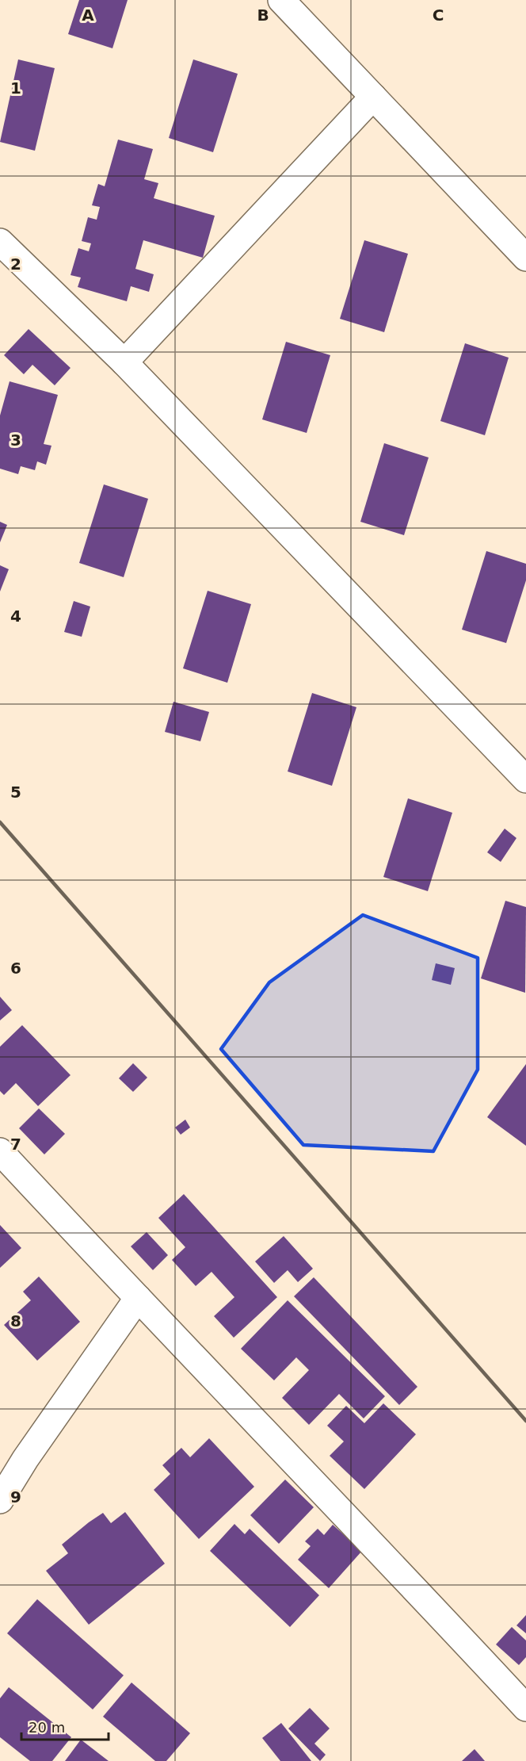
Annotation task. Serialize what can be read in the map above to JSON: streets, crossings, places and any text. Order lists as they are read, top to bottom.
{
  "scale_bar": "20 m",
  "grid": {
    "columns": ["A", "B", "C"],
    "rows": [
      "1",
      "2",
      "3",
      "4",
      "5",
      "6",
      "7",
      "8",
      "9"
    ]
  }
}
